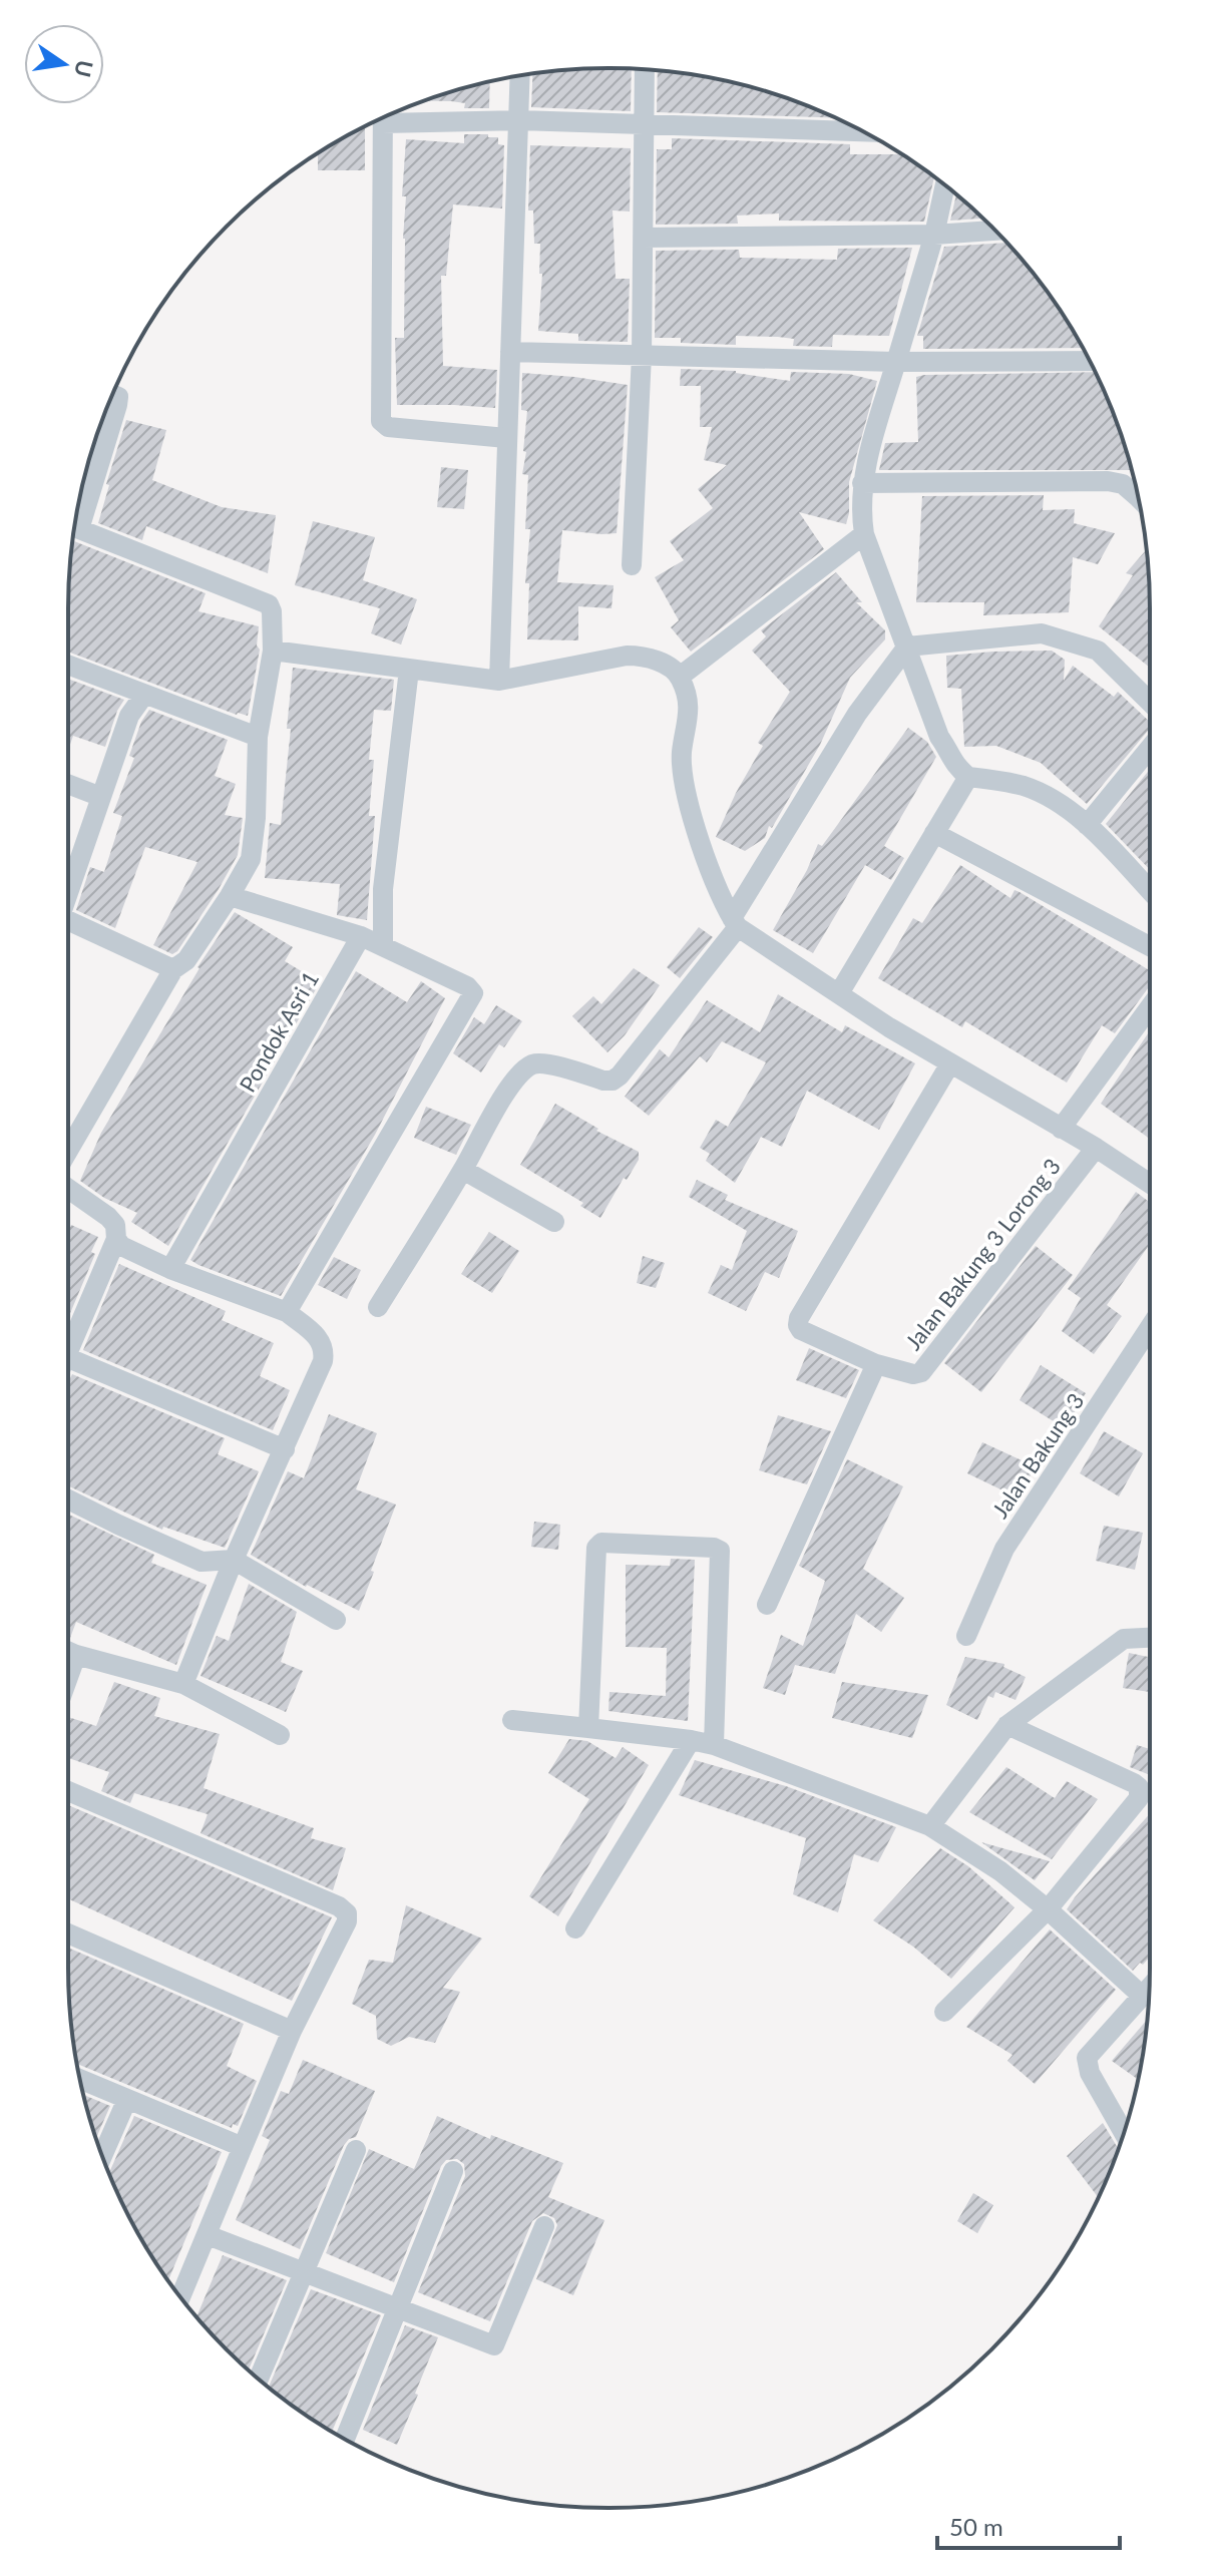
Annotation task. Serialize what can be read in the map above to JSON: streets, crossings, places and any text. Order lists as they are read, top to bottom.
{
  "streets": {
    "street": ["Pondok Asri 1", "Jalan Bakung 3 Lorong 3", "Jalan Bakung 3"]
  },
  "scale_bar": "50 m",
  "north": "right"
}
